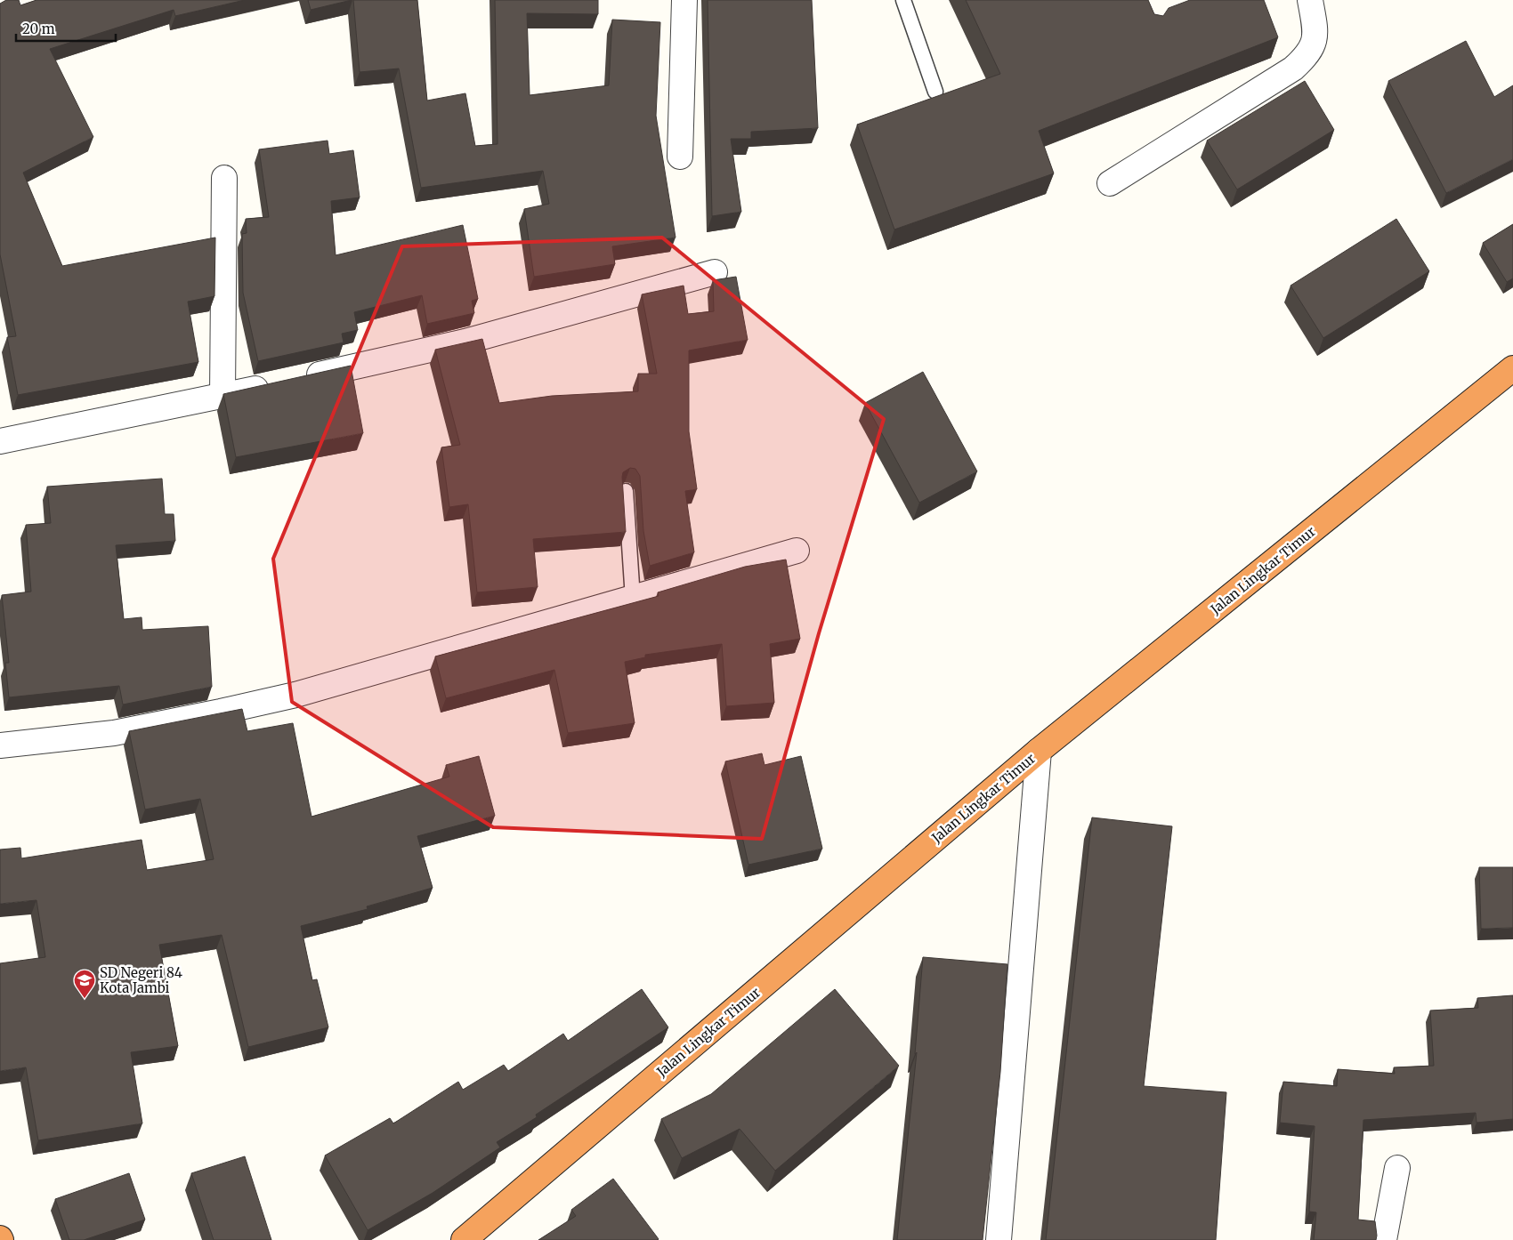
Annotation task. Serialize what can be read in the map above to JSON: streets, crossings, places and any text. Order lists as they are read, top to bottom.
{
  "streets": {
    "highway": ["Jalan Lingkar Timur"]
  },
  "places": {
    "school or university": ["SD Negeri 84 Kota Jambi"]
  },
  "scale_bar": "20 m"
}
